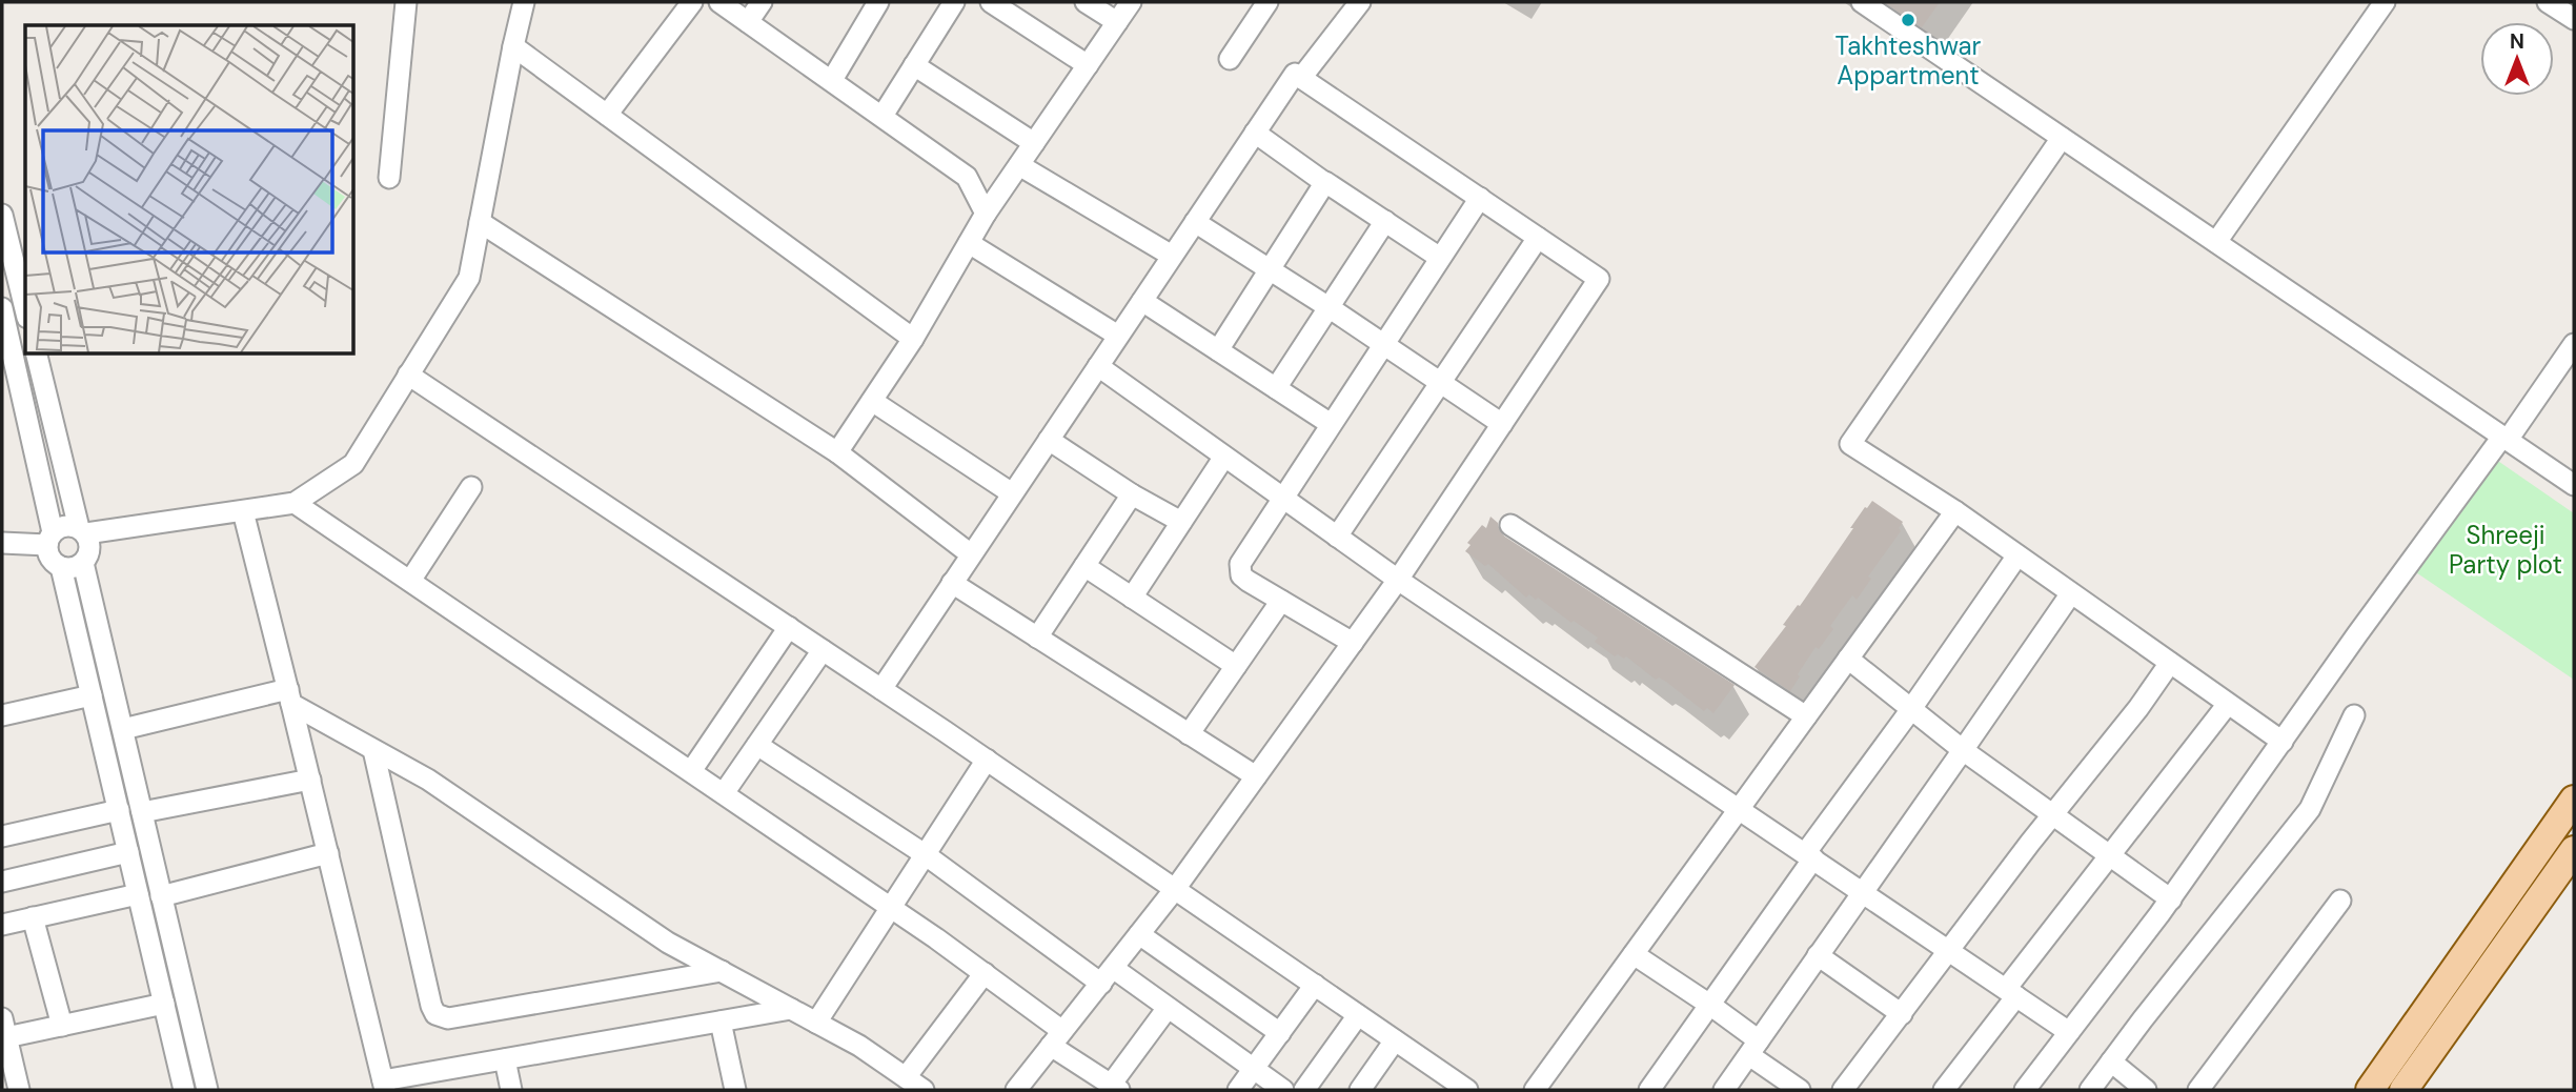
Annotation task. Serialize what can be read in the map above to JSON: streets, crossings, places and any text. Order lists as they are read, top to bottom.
{
  "parks": ["Shreeji Party plot"],
  "places": ["Takhteshwar Appartment"],
  "north": "top"
}
